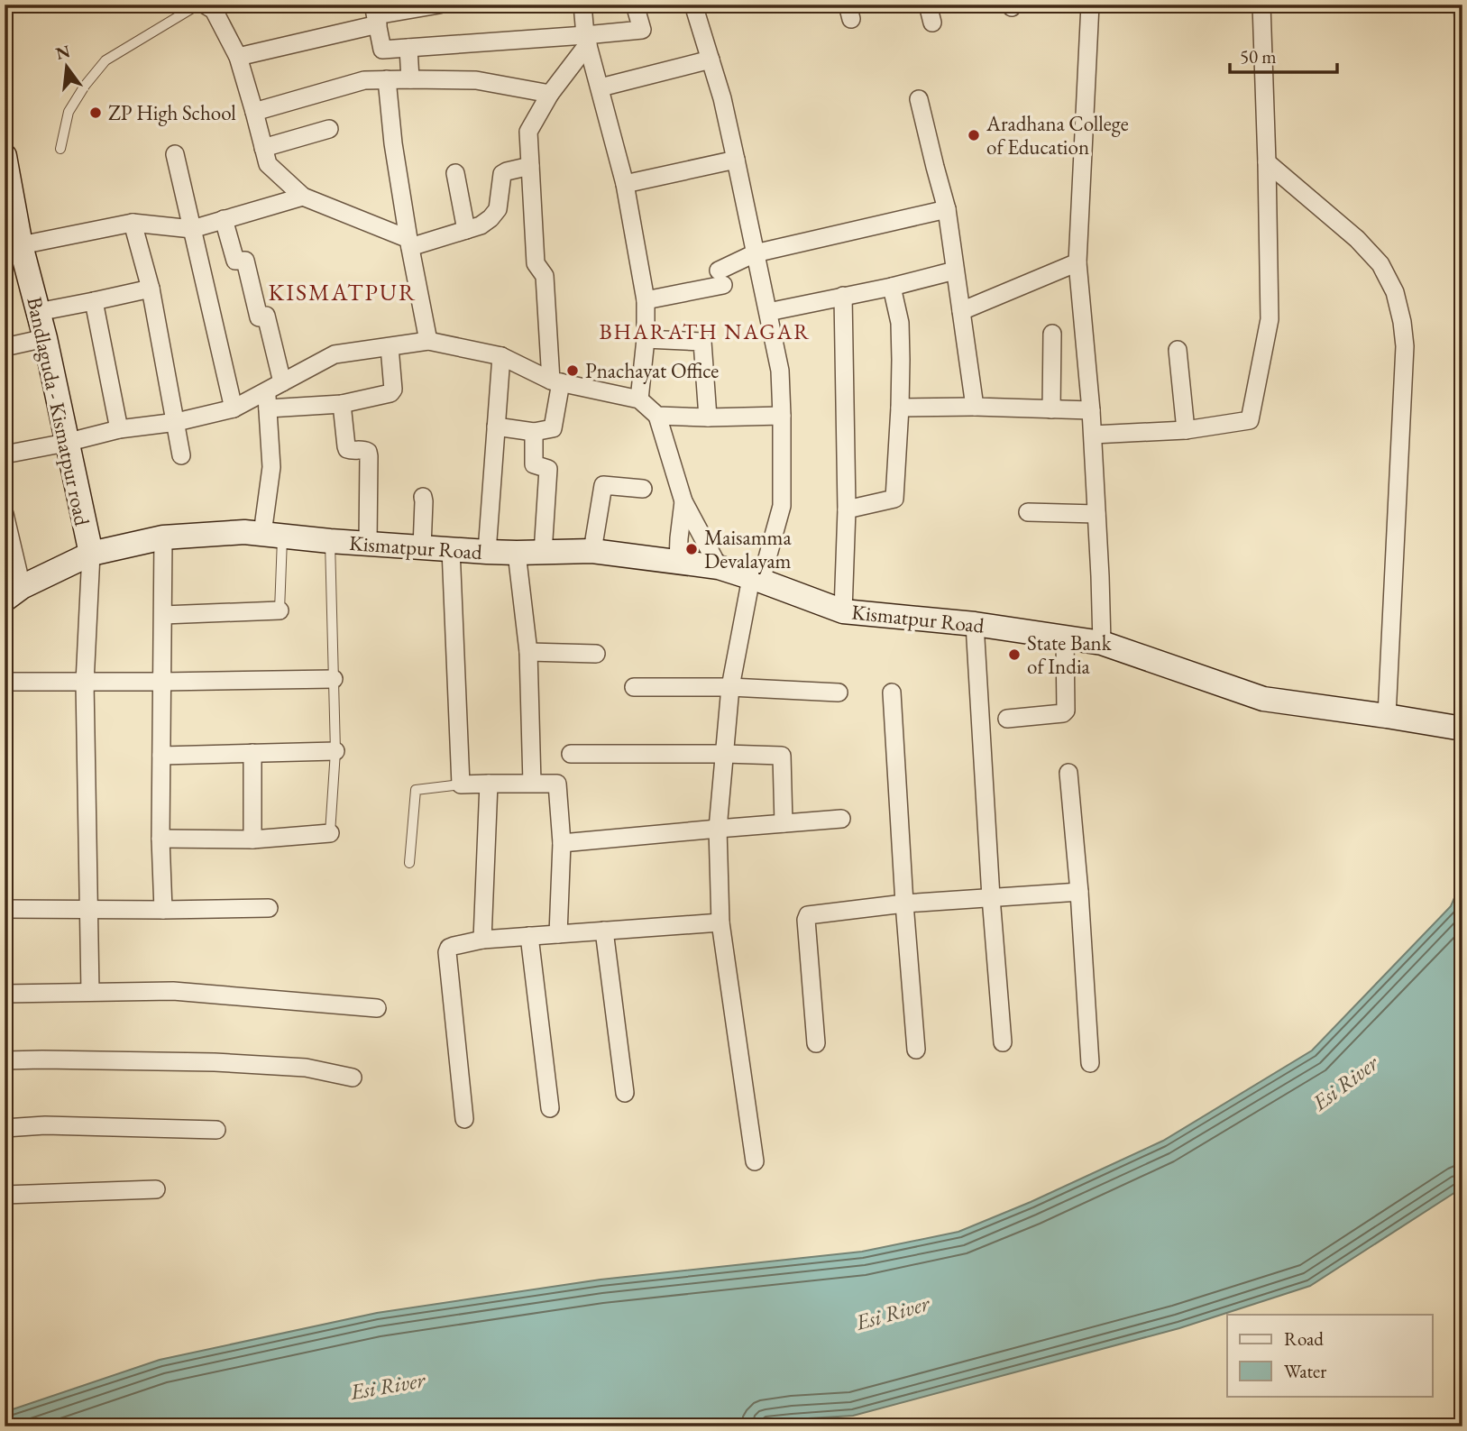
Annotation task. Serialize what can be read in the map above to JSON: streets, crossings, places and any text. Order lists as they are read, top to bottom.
{
  "streets": {
    "street": ["Bandlaguda - Kismatpur road", "Kismatpur Road"]
  },
  "crossings": [
    ["Bandlaguda - Kismatpur road", "Kismatpur Road"]
  ],
  "districts": ["KISMATPUR", "BHARATH NAGAR"],
  "water": ["Esi River"],
  "places": [
    "ZP High School",
    "Aradhana College of Education",
    "Pnachayat Office",
    "Maisamma Devalayam",
    "State Bank of India"
  ],
  "legend": ["Road", "Water"],
  "scale_bar": "50 m",
  "north": "top"
}
